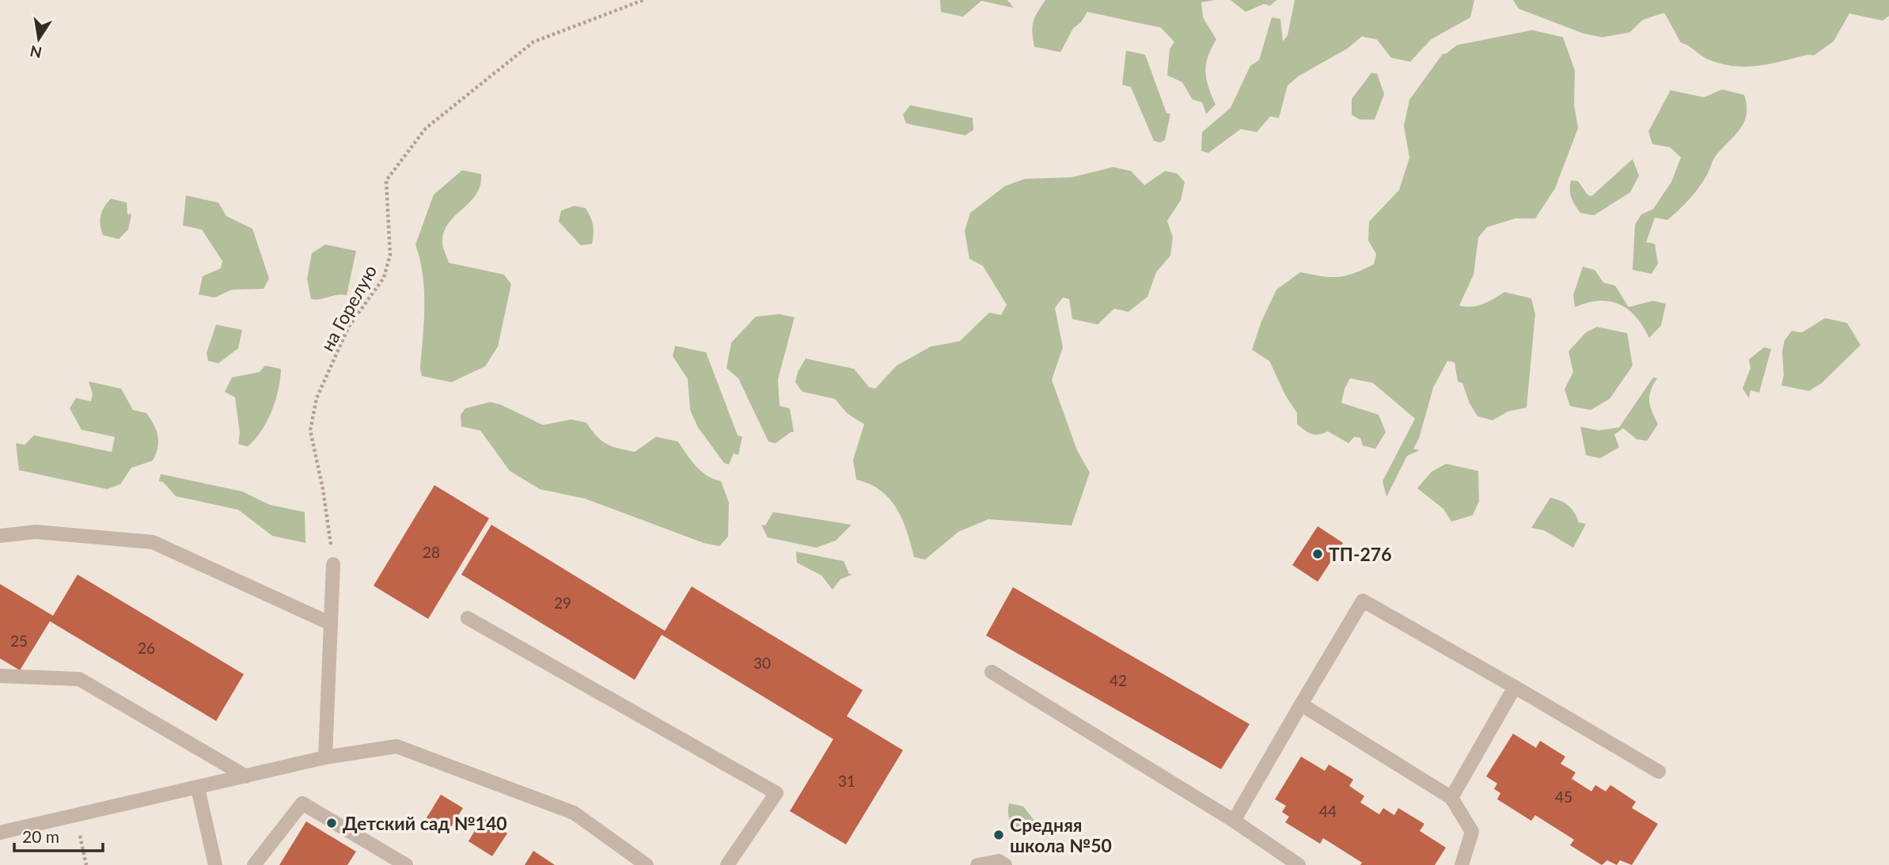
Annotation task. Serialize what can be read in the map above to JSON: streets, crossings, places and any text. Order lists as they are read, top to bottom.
{
  "streets": {
    "path": ["на Горелую"]
  },
  "places": ["ТП-276", "Детский сад №140", "Средняя школа №50"],
  "house_numbers": [
    "28",
    "29",
    "25",
    "26",
    "30",
    "42",
    "31",
    "45",
    "44"
  ],
  "scale_bar": "20 m",
  "north": "bottom"
}
